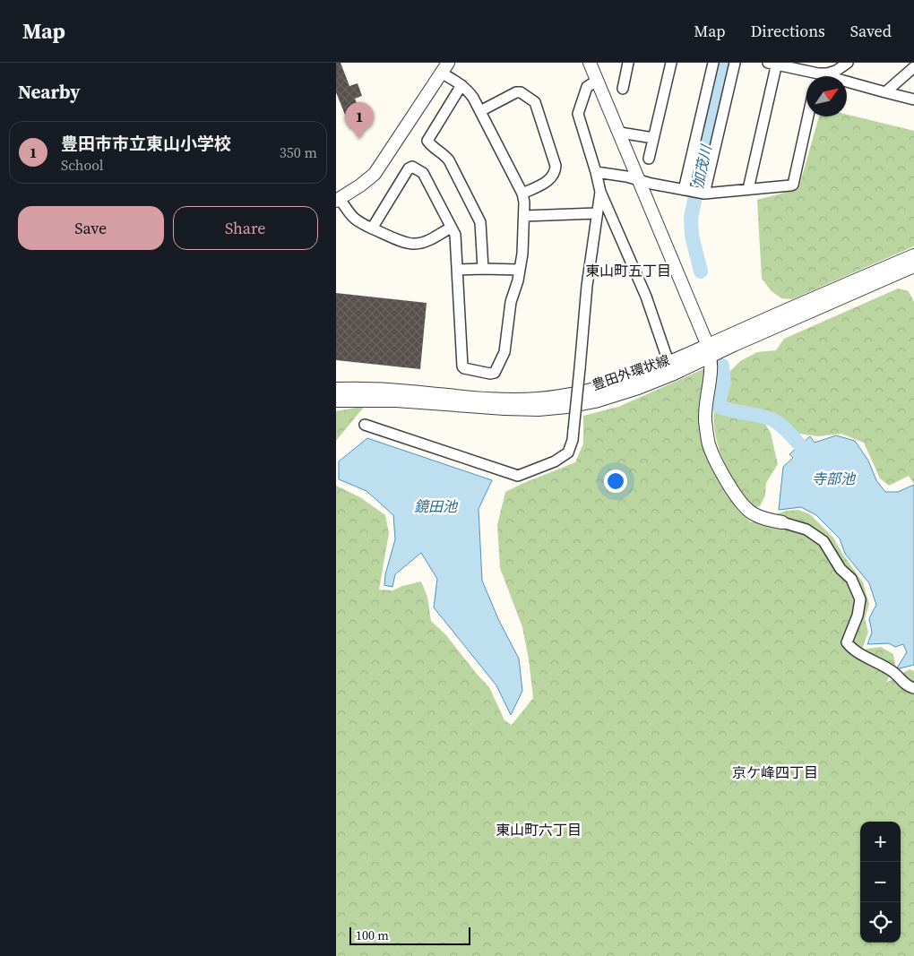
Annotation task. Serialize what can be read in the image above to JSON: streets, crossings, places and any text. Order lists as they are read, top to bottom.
{
  "streets": {
    "street": ["豊田外環状線"]
  },
  "districts": ["東山町五丁目", "京ケ峰四丁目", "東山町六丁目"],
  "water": ["加茂川", "寺部池", "鏡田池"],
  "scale_bar": "100 m",
  "north": "top right",
  "page": {
    "header": "Map",
    "nav": ["Map", "Directions", "Saved"],
    "heading": "Nearby",
    "pins": "1",
    "list": [
      {
        "mark": "1",
        "name": "豊田市市立東山小学校",
        "note": "School",
        "value": "350 m"
      }
    ],
    "buttons": ["Save", "Share"],
    "map_buttons": ["+", "−"],
    "scale": "100 m"
  }
}
